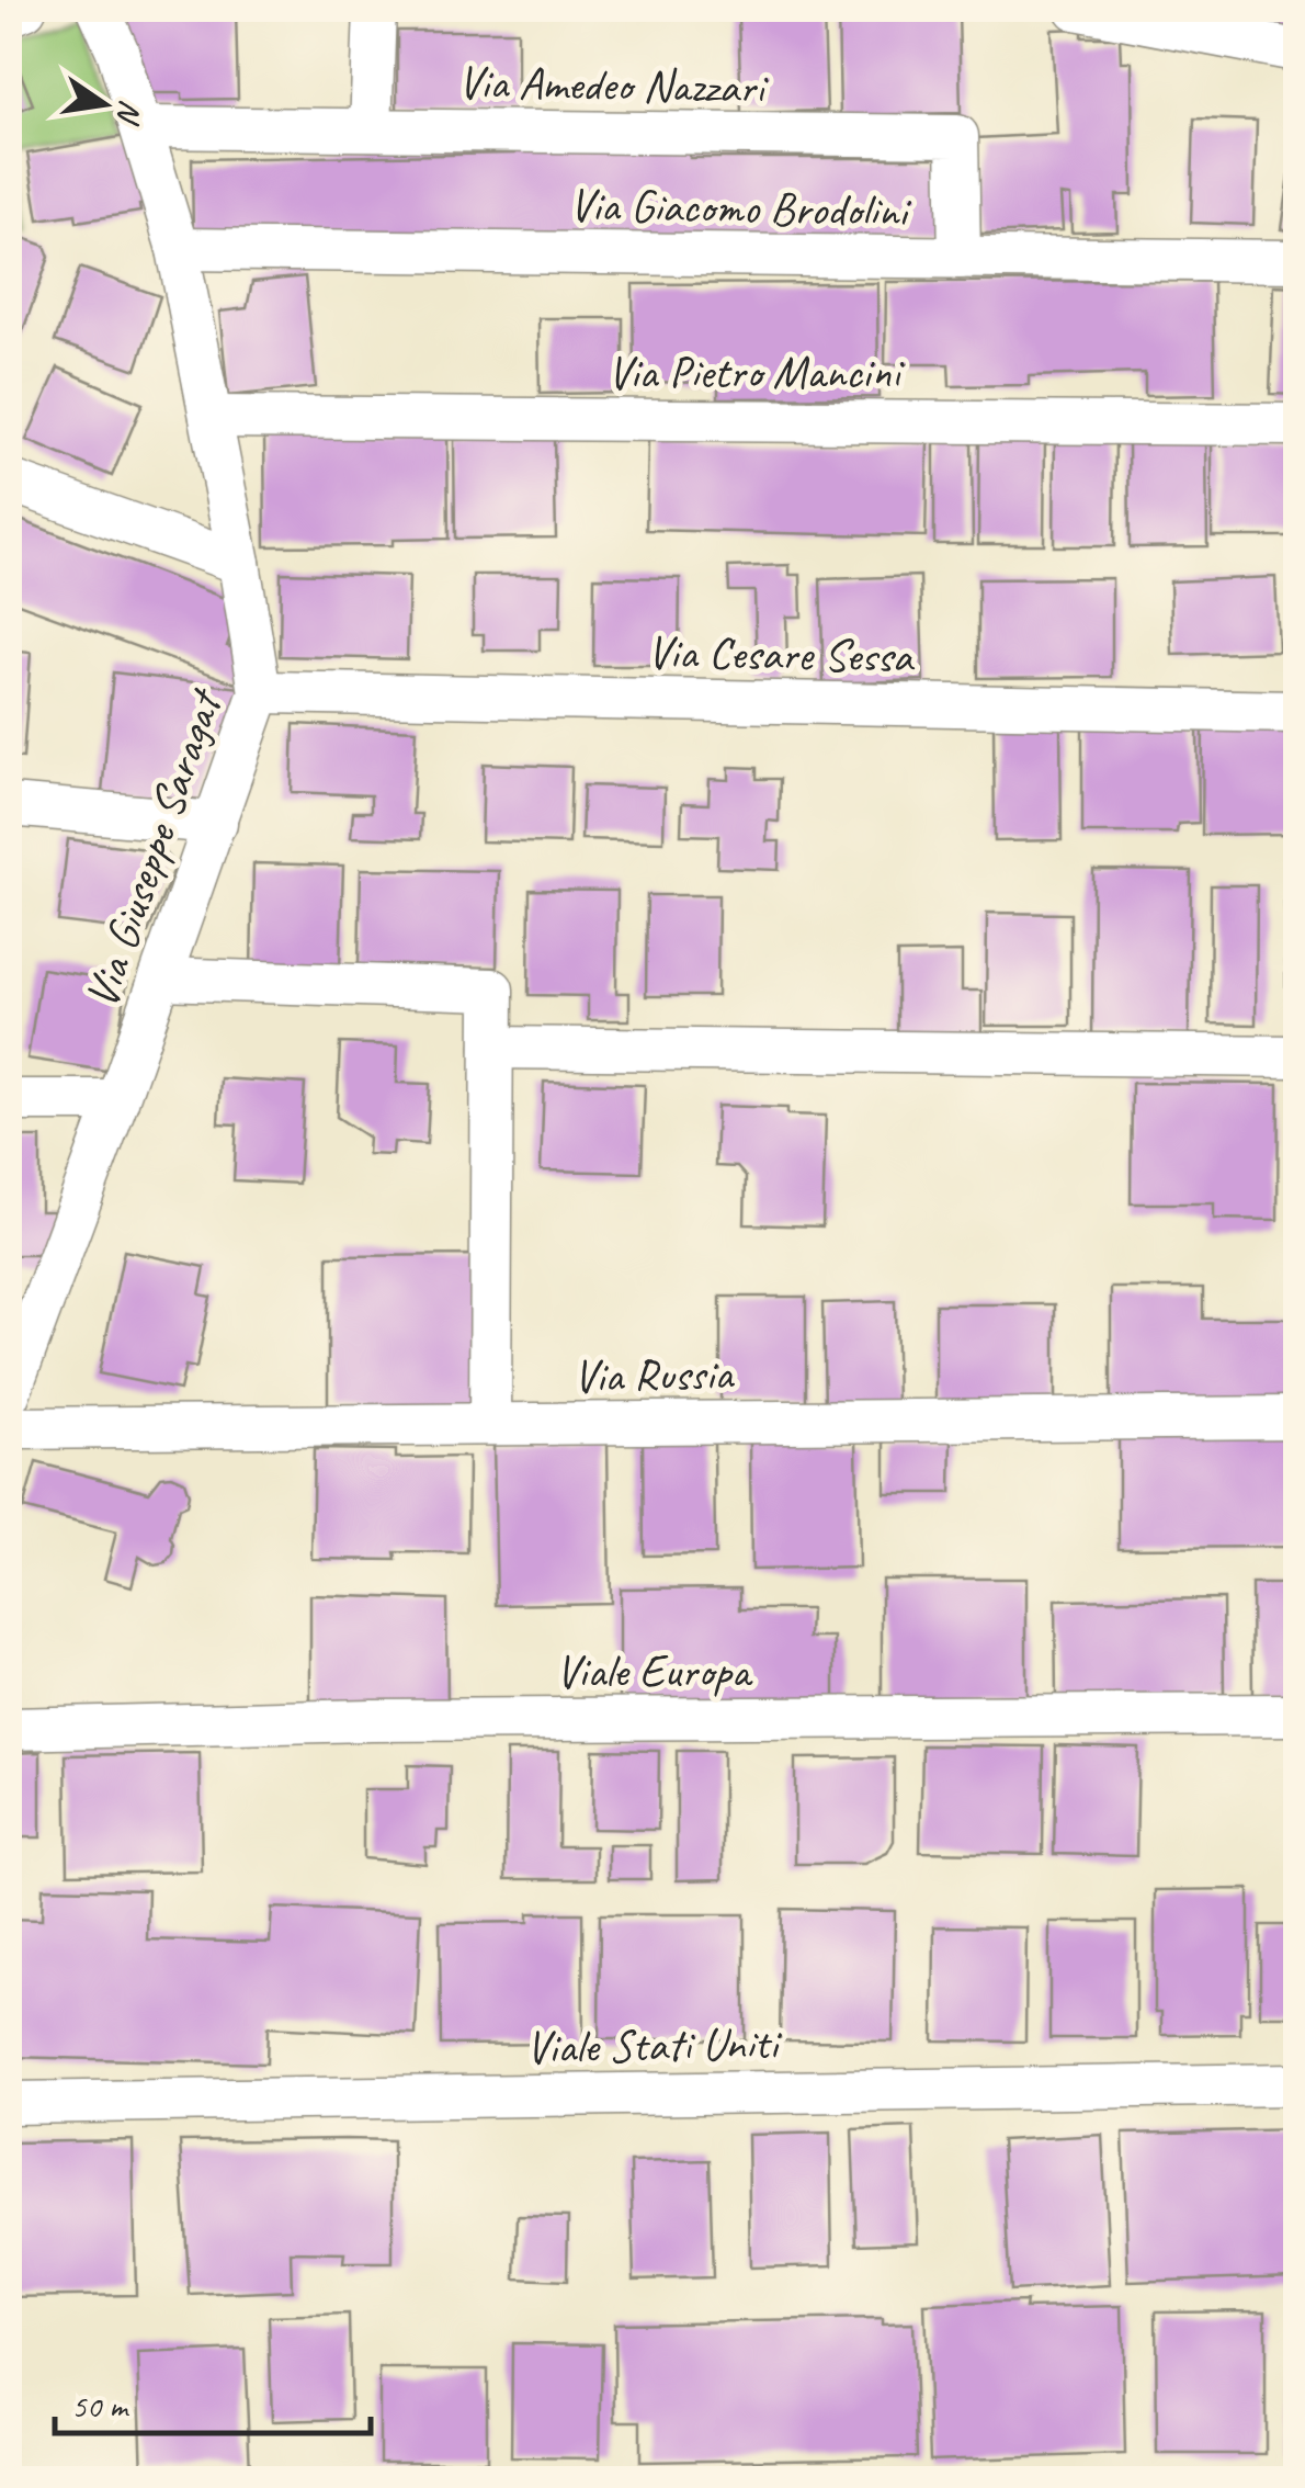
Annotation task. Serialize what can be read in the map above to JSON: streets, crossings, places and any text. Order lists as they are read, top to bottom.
{
  "streets": {
    "street": [
      "Via Amedeo Nazzari",
      "Via Giacomo Brodolini",
      "Via Pietro Mancini",
      "Via Cesare Sessa",
      "Via Giuseppe Saragat",
      "Via Russia",
      "Viale Europa",
      "Viale Stati Uniti"
    ]
  },
  "crossings": [
    ["Via Amedeo Nazzari", "Via Giacomo Brodolini"],
    ["Via Amedeo Nazzari", "Via Giuseppe Saragat"],
    ["Via Giacomo Brodolini", "Via Giuseppe Saragat"],
    ["Via Pietro Mancini", "Via Giuseppe Saragat"],
    ["Via Cesare Sessa", "Via Giuseppe Saragat"]
  ],
  "scale_bar": "50 m",
  "north": "right"
}
